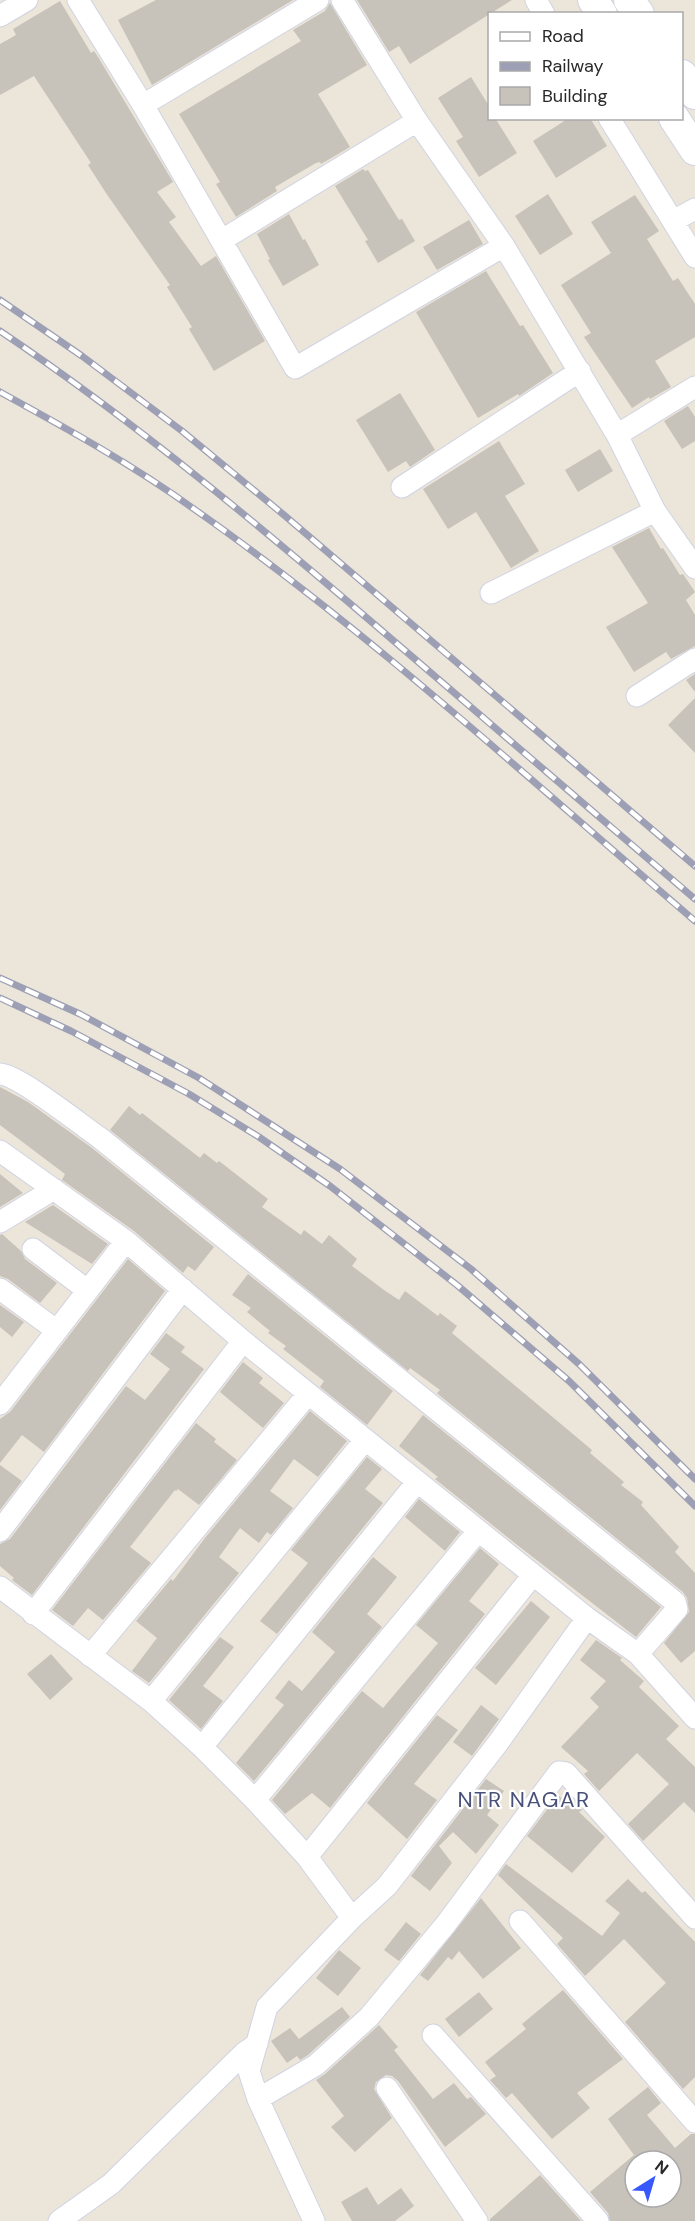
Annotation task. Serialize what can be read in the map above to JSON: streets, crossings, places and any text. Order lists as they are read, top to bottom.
{
  "districts": ["NTR NAGAR"],
  "legend": ["Road", "Railway", "Building"],
  "north": "top right"
}
